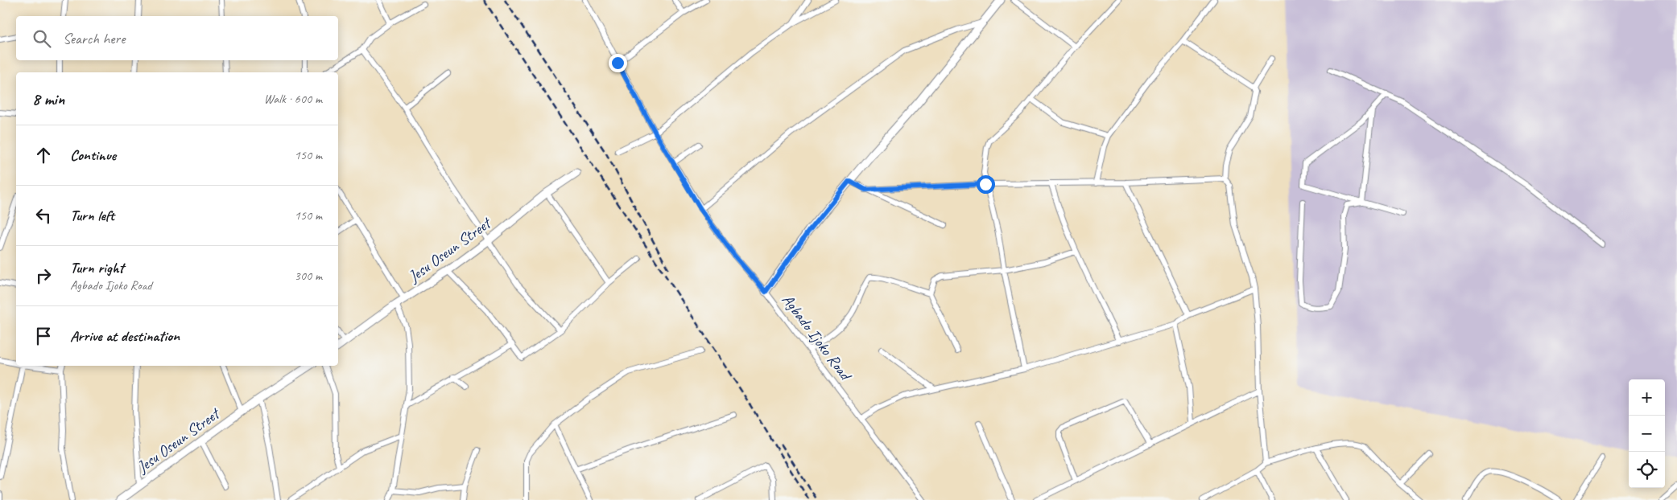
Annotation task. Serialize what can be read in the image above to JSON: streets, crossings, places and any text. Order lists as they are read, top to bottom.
{
  "streets": {
    "main road": ["Jesu Oseun Street"],
    "street": ["Agbado Ijoko Road"]
  },
  "page": {
    "search": "Search here",
    "heading": ["8 min", "Walk · 600 m"],
    "list": [
      ["Continue", "150 m"],
      ["Turn left", "150 m"],
      ["Turn right", "Agbado Ijoko Road", "300 m"],
      "Arrive at destination"
    ],
    "map_buttons": ["+", "−"]
  }
}
